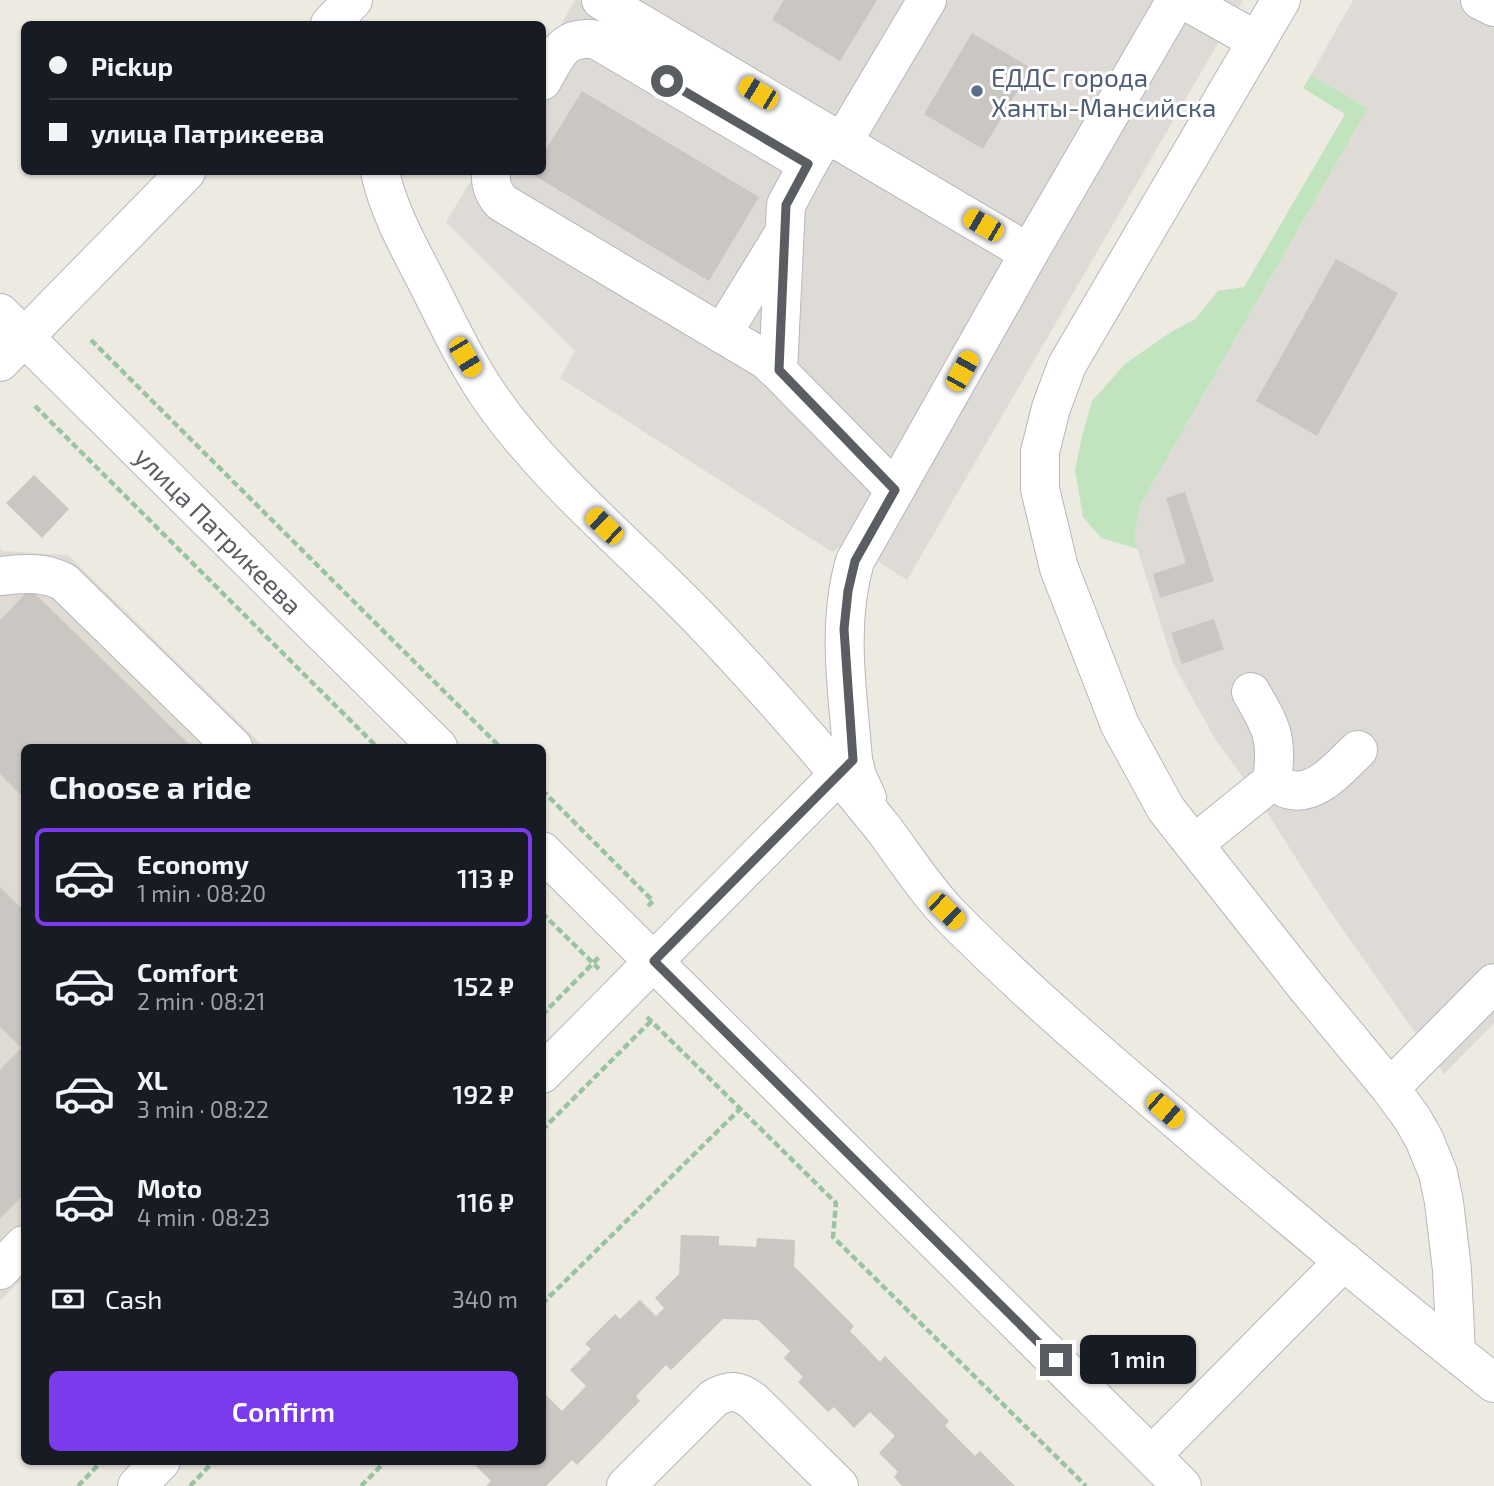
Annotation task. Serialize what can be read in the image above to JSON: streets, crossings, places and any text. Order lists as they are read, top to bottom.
{
  "streets": {
    "street": ["улица Патрикеева"]
  },
  "places": ["ЕДДС города Ханты-Мансийска"],
  "page": {
    "banner": ["Pickup", "улица Патрикеева"],
    "heading": "Choose a ride",
    "list": [
      {
        "name": "Economy",
        "note": "1 min · 08:20",
        "value": "113 ₽"
      },
      {
        "name": "Comfort",
        "note": "2 min · 08:21",
        "value": "152 ₽"
      },
      {
        "name": "XL",
        "note": "3 min · 08:22",
        "value": "192 ₽"
      },
      {
        "name": "Moto",
        "note": "4 min · 08:23",
        "value": "116 ₽"
      }
    ],
    "pay": ["Cash", "340 m"],
    "bubble": "1 min",
    "buttons": "Confirm"
  }
}
